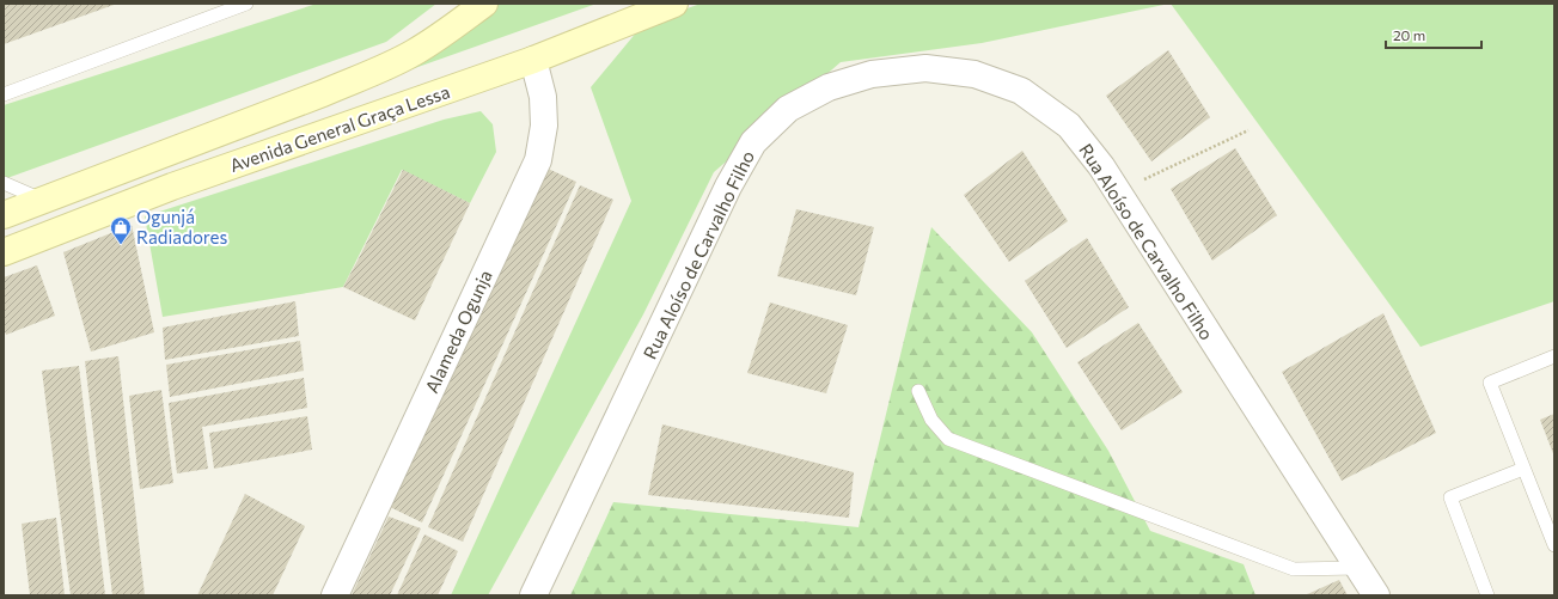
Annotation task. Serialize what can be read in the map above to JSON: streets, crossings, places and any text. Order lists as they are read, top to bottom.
{
  "streets": {
    "main road": ["Avenida General Graça Lessa"],
    "street": ["Rua Aloíso de Carvalho Filho", "Alameda Ogunja"]
  },
  "crossings": [
    ["Avenida General Graça Lessa", "Alameda Ogunja"]
  ],
  "places": {
    "shop": ["Ogunjá Radiadores"]
  },
  "scale_bar": "20 m"
}
